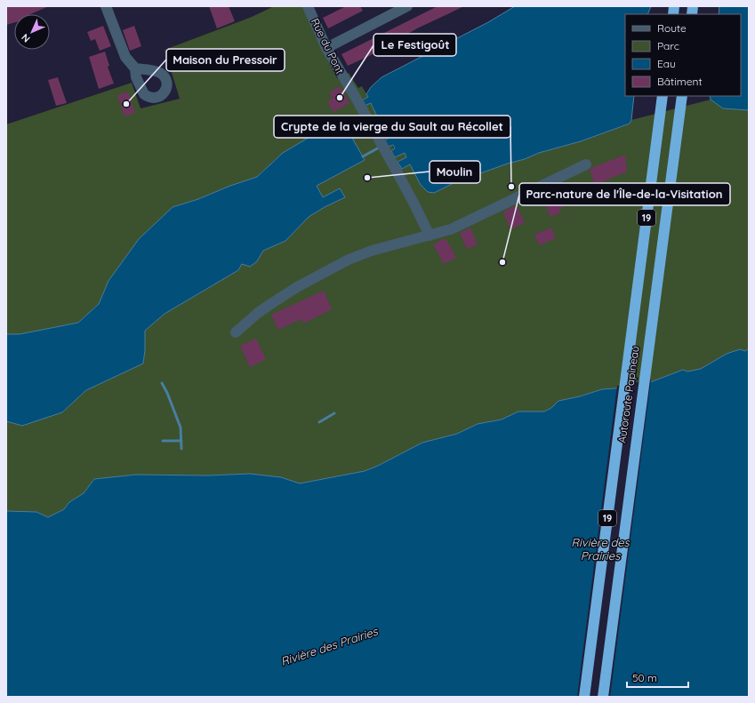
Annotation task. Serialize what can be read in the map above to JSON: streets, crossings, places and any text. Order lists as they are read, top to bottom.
{
  "streets": {
    "highway": ["19", "Autoroute Papineau"],
    "street": ["Rue du Pont"]
  },
  "water": ["Rivière des Prairies"],
  "places": [
    "Le Festigoût",
    "Maison du Pressoir",
    "Moulin",
    "Crypte de la vierge du Sault au Récollet",
    "Parc-nature de l'Île-de-la-Visitation"
  ],
  "legend": [
    "Route",
    "Parc",
    "Eau",
    "Bâtiment"
  ],
  "scale_bar": "50 m",
  "north": "bottom left"
}
